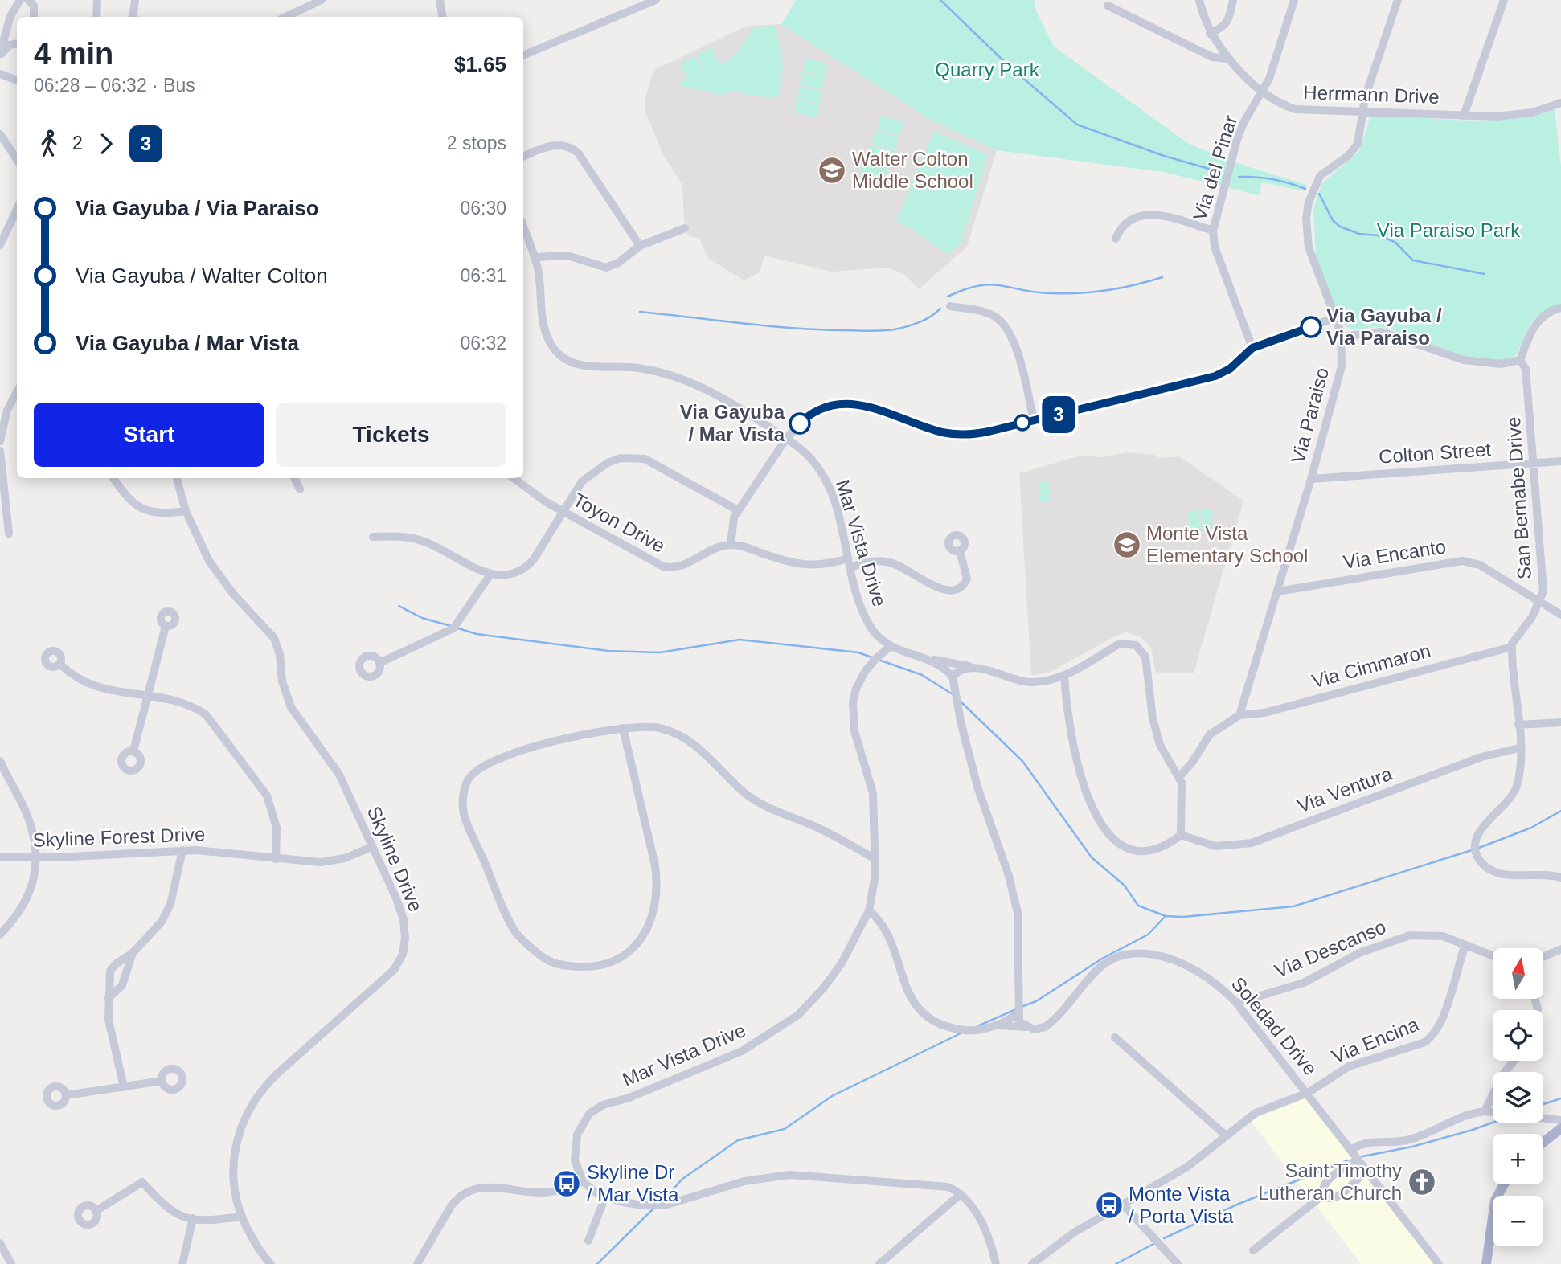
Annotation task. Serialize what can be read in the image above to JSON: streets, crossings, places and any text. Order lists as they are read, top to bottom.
{
  "streets": {
    "street": [
      "Herrmann Drive",
      "Via del Pinar",
      "Via Paraiso",
      "Colton Street",
      "San Bernabe Drive",
      "Toyon Drive",
      "Mar Vista Drive",
      "Via Encanto",
      "Via Cimmaron",
      "Via Ventura",
      "Skyline Forest Drive",
      "Skyline Drive",
      "Via Descanso",
      "Soledad Drive",
      "Via Encina"
    ]
  },
  "crossings": [
    ["Herrmann Drive", "Via del Pinar"],
    ["Herrmann Drive", "Via Paraiso"],
    ["Via Paraiso", "Colton Street"],
    ["Via Paraiso", "Via Encanto"],
    ["Via Paraiso", "Via Cimmaron"],
    ["Colton Street", "San Bernabe Drive"],
    ["San Bernabe Drive", "Via Encanto"],
    ["San Bernabe Drive", "Via Cimmaron"],
    ["Skyline Forest Drive", "Skyline Drive"],
    ["Via Descanso", "Soledad Drive"],
    ["Via Descanso", "Via Encina"],
    ["Soledad Drive", "Via Encina"]
  ],
  "parks": ["Quarry Park", "Via Paraiso Park"],
  "places": {
    "school or university": ["Walter Colton Middle School", "Monte Vista Elementary School"],
    "other": ["Via Gayuba / Via Paraiso", "Via Gayuba / Mar Vista"],
    "church": ["Saint Timothy Lutheran Church"],
    "bus stop": ["Skyline Dr / Mar Vista", "Monte Vista / Porta Vista"]
  },
  "lines": ["bus line 3"],
  "north": "top",
  "page": {
    "on_map": "3",
    "heading": ["4 min", "06:28 – 06:32 · Bus", "$1.65"],
    "legs": ["2", "3", "2 stops"],
    "list": [
      {
        "name": "Via Gayuba / Via Paraiso",
        "value": "06:30"
      },
      {
        "name": "Via Gayuba / Walter Colton",
        "value": "06:31"
      },
      {
        "name": "Via Gayuba / Mar Vista",
        "value": "06:32"
      }
    ],
    "buttons": ["Start", "Tickets"],
    "map_buttons": ["+", "−"]
  }
}
